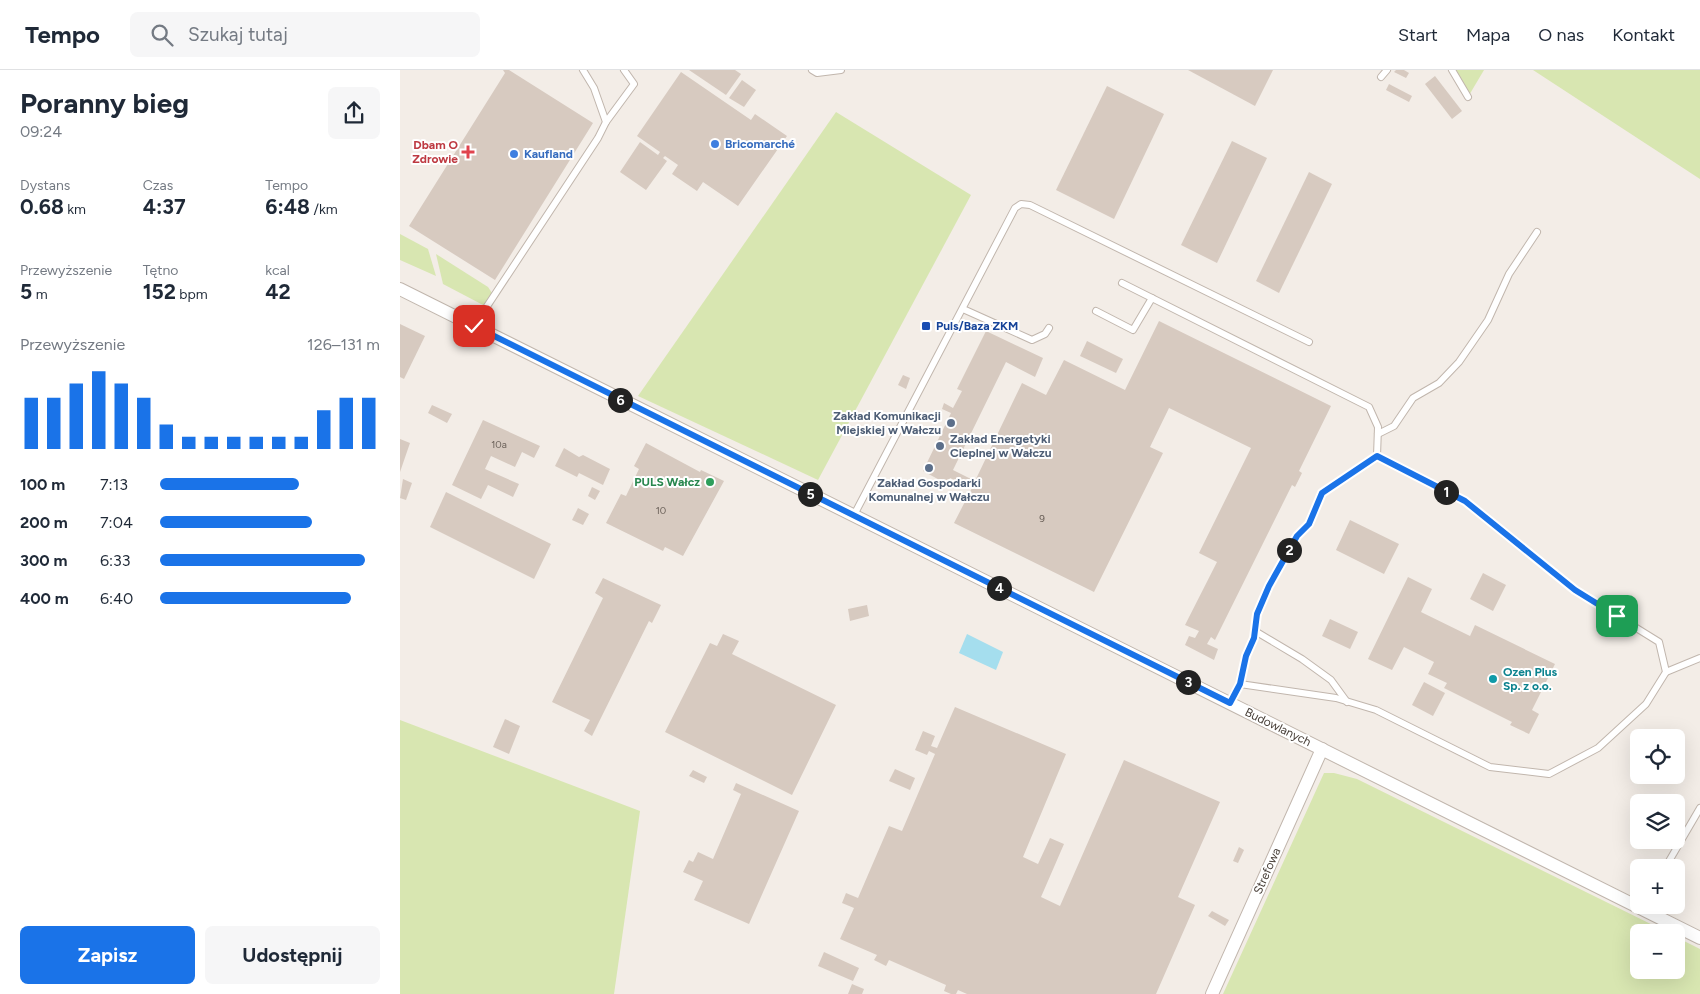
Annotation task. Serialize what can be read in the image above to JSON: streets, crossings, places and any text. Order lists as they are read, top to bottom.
{
  "streets": {
    "street": ["Budowlanych", "Strefowa"]
  },
  "crossings": [
    ["Budowlanych", "Strefowa"]
  ],
  "places": {
    "other": [
      "Bricomarché",
      "Kaufland",
      "Zakład Komunikacji Miejskiej w Wałczu",
      "Zakład Energetyki Cieplnej w Wałczu",
      "Zakład Gospodarki Komunalnej w Wałczu",
      "PULS Wałcz",
      "Ozen Plus Sp. z o.o."
    ],
    "health": ["Dbam O Zdrowie"],
    "transit": ["Puls/Baza ZKM"]
  },
  "house_numbers": ["10a", "10", "9"],
  "page": {
    "header": "Tempo",
    "search": "Szukaj tutaj",
    "nav": [
      "Start",
      "Mapa",
      "O nas",
      "Kontakt"
    ],
    "heading": ["Poranny bieg", "09:24"],
    "stats": [
      ["Dystans", "0.68 km"],
      ["Czas", "4:37"],
      ["Tempo", "6:48 /km"],
      ["Przewyższenie", "5 m"],
      ["Tętno", "152 bpm"],
      ["kcal", "42"]
    ],
    "chart": ["Przewyższenie", "126–131 m"],
    "pins": [
      "6",
      "1",
      "5",
      "2",
      "4",
      "3"
    ],
    "list": [
      {
        "name": "100 m",
        "note": "7:13"
      },
      {
        "name": "200 m",
        "note": "7:04"
      },
      {
        "name": "300 m",
        "note": "6:33"
      },
      {
        "name": "400 m",
        "note": "6:40"
      }
    ],
    "map_buttons": ["+", "−"],
    "buttons": ["Zapisz", "Udostępnij"]
  }
}
